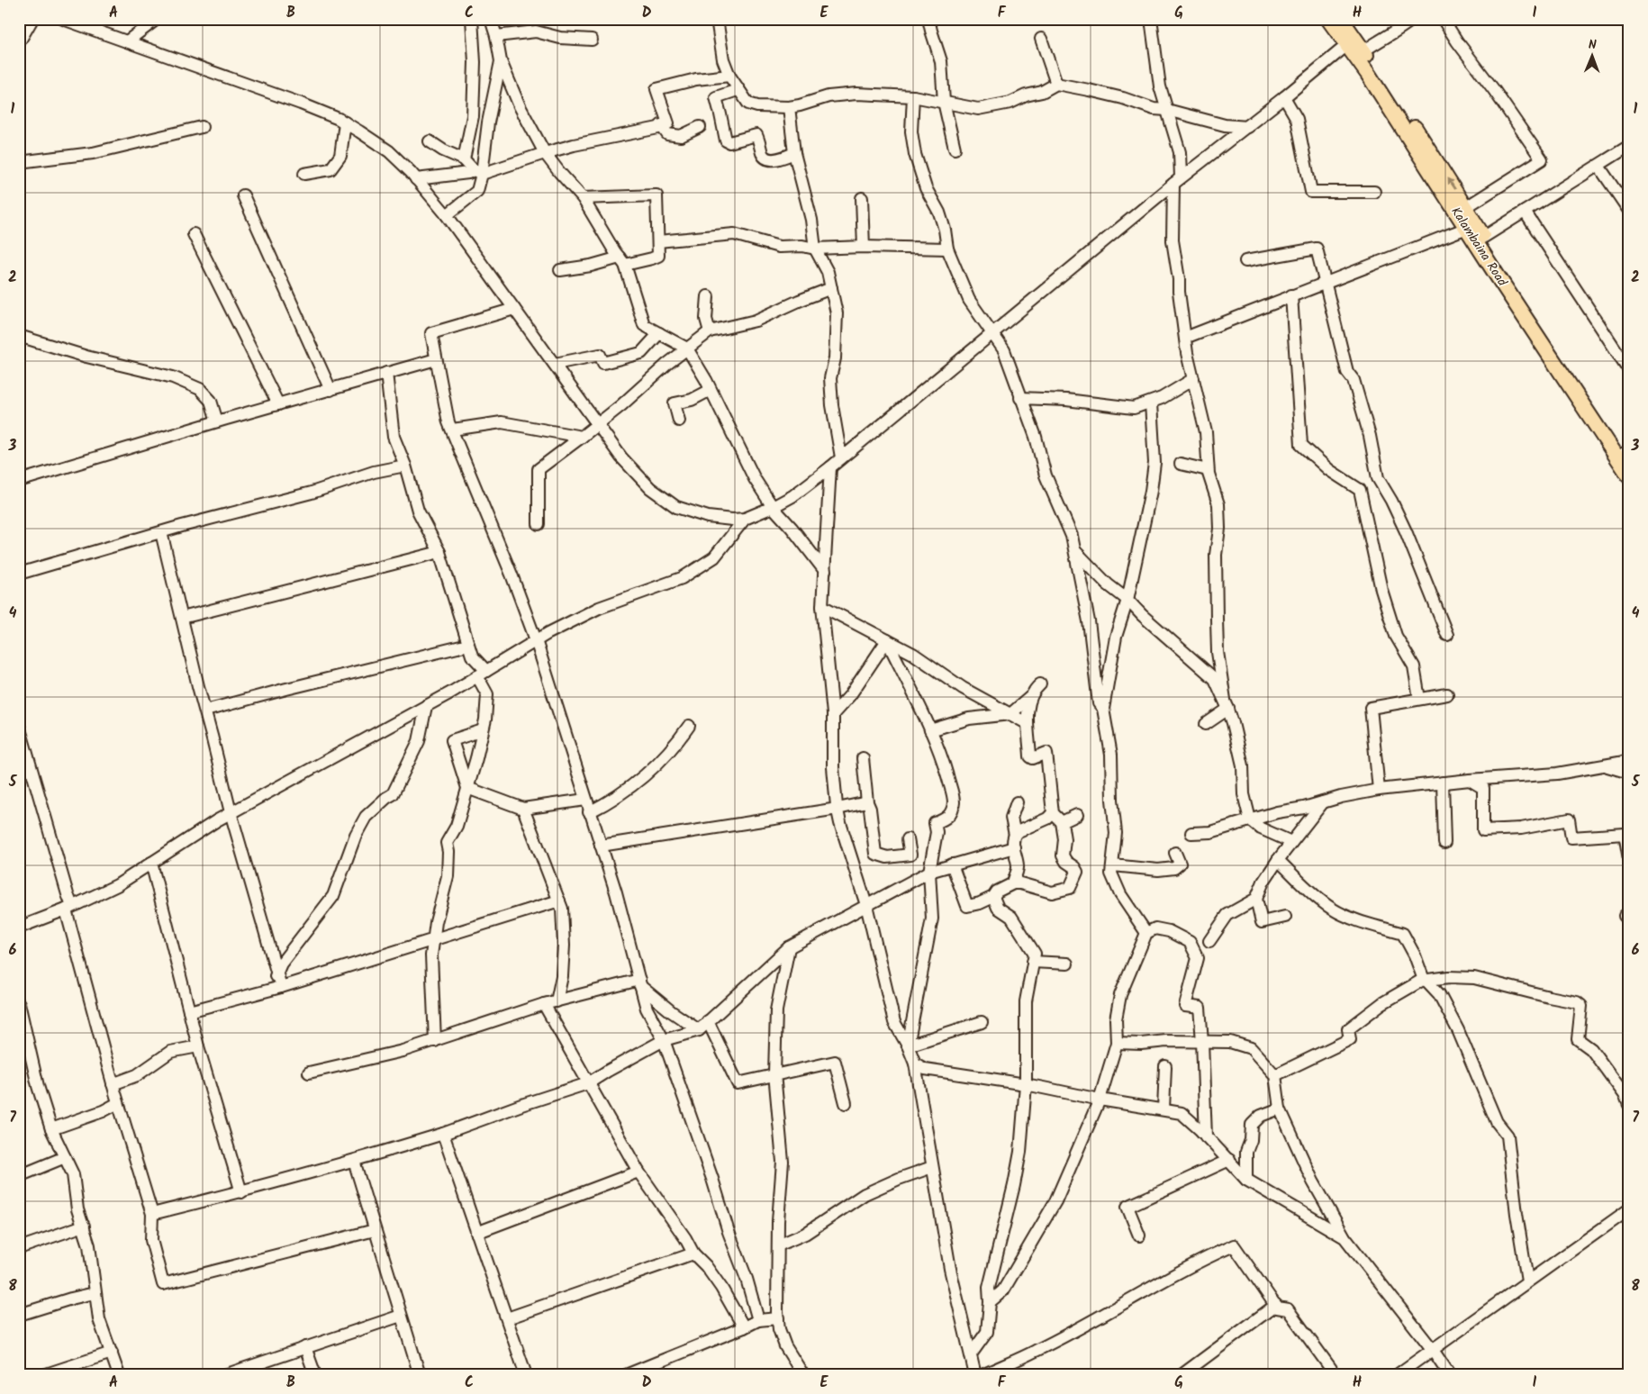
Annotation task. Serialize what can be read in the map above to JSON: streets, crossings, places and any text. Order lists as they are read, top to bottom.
{
  "streets": {
    "main road": ["Kalambaina Road"]
  },
  "north": "top",
  "grid": {
    "columns": [
      "A",
      "B",
      "C",
      "D",
      "E",
      "F",
      "G",
      "H",
      "I"
    ],
    "rows": [
      "1",
      "2",
      "3",
      "4",
      "5",
      "6",
      "7",
      "8"
    ]
  }
}
